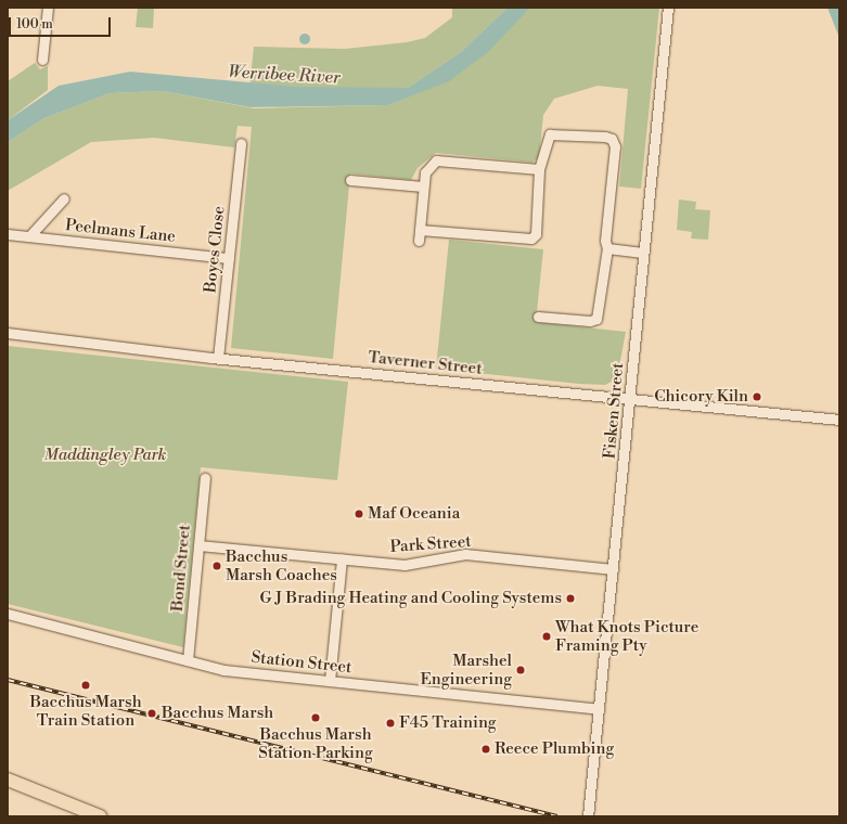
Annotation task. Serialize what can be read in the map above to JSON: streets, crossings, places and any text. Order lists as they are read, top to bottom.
{
  "streets": {
    "street": [
      "Peelmans Lane",
      "Boyes Close",
      "Taverner Street",
      "Fisken Street",
      "Park Street",
      "Bond Street",
      "Station Street"
    ]
  },
  "crossings": [
    ["Peelmans Lane", "Boyes Close"],
    ["Boyes Close", "Taverner Street"],
    ["Taverner Street", "Fisken Street"],
    ["Fisken Street", "Park Street"],
    ["Fisken Street", "Station Street"],
    ["Park Street", "Bond Street"],
    ["Bond Street", "Station Street"]
  ],
  "water": ["Werribee River"],
  "parks": ["Maddingley Park"],
  "places": [
    "Chicory Kiln",
    "Maf Oceania",
    "Bacchus Marsh Coaches",
    "G J Brading Heating and Cooling Systems",
    "What Knots Picture Framing Pty",
    "Marshel Engineering",
    "Bacchus Marsh Train Station",
    "Bacchus Marsh",
    "Bacchus Marsh Station Parking",
    "F45 Training",
    "Reece Plumbing"
  ],
  "scale_bar": "100 m"
}
